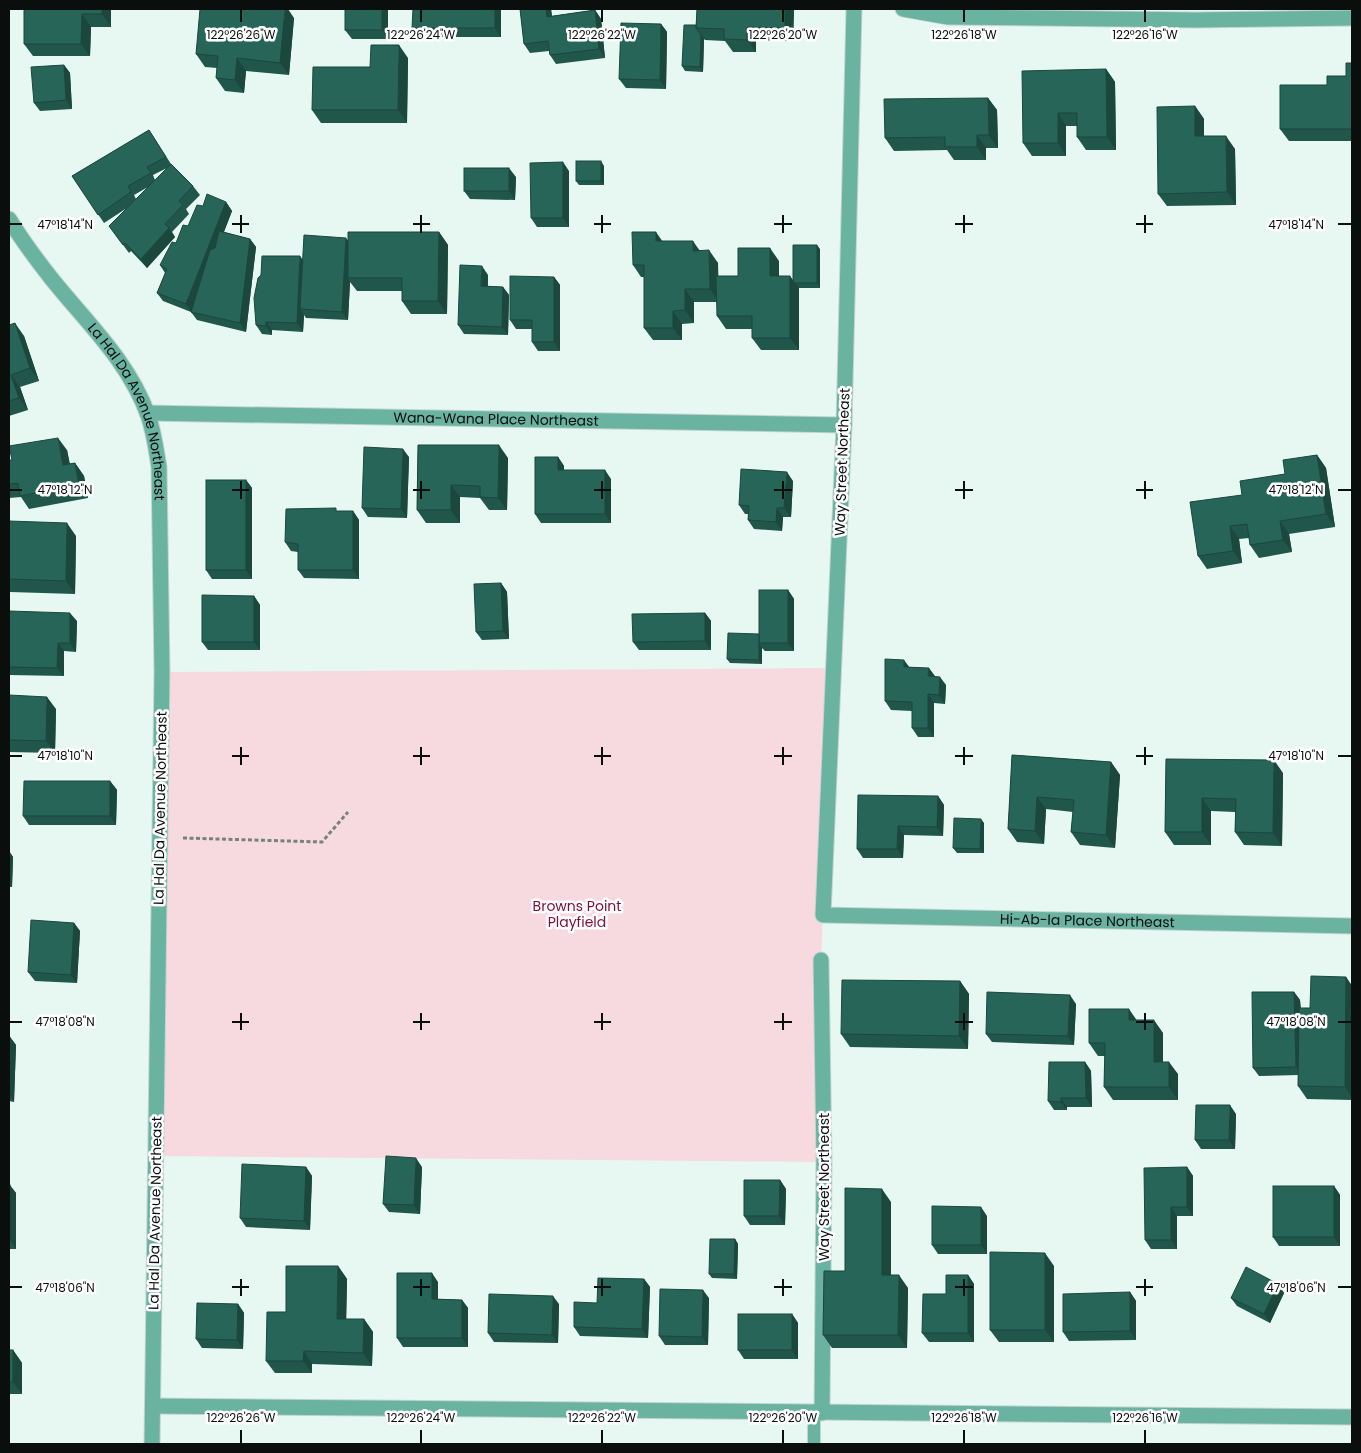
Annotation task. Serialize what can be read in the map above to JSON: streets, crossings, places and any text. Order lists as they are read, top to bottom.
{
  "streets": {
    "street": [
      "La Hal Da Avenue Northeast",
      "Wana-Wana Place Northeast",
      "Way Street Northeast",
      "Hi-Ab-la Place Northeast"
    ]
  },
  "crossings": [
    ["La Hal Da Avenue Northeast", "Wana-Wana Place Northeast"],
    ["Wana-Wana Place Northeast", "Way Street Northeast"],
    ["Way Street Northeast", "Hi-Ab-la Place Northeast"]
  ],
  "parks": ["Browns Point Playfield"],
  "coordinates": [
    "122°26'26\"W",
    "122°26'24\"W",
    "122°26'22\"W",
    "122°26'20\"W",
    "122°26'18\"W",
    "122°26'16\"W",
    "47°18'14\"N",
    "47°18'12\"N",
    "47°18'10\"N",
    "47°18'08\"N",
    "47°18'06\"N"
  ]
}
